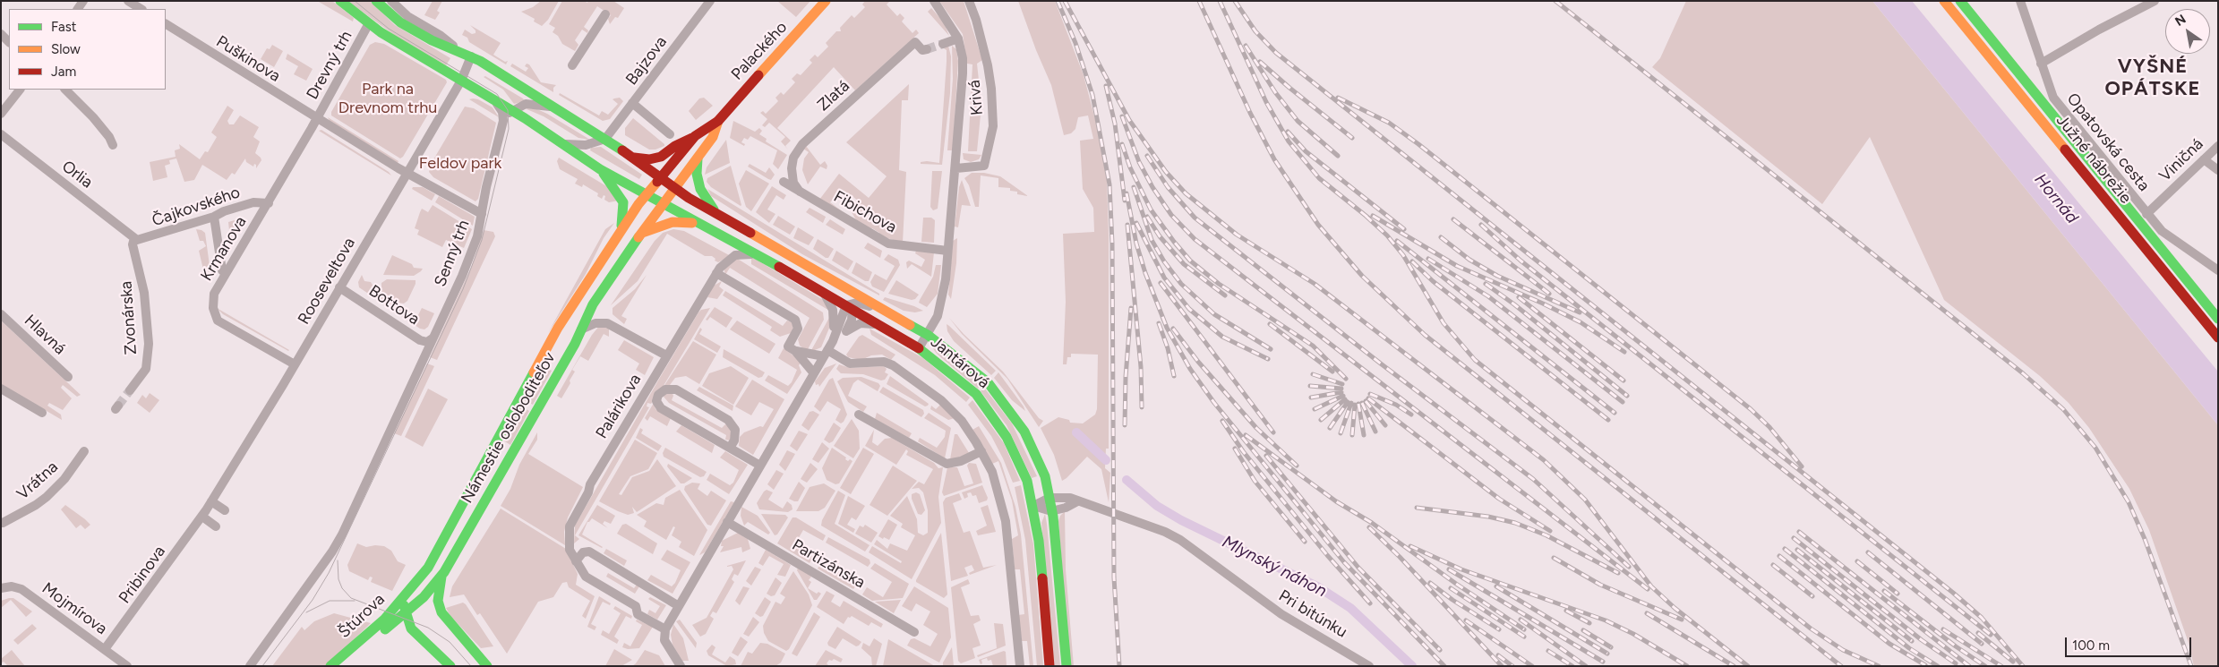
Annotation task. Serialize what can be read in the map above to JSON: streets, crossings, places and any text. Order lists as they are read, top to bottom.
{
  "streets": {
    "main road": [
      "Palackého",
      "Južné nábrežie",
      "Jantárová",
      "Námestie osloboditeľov",
      "Štúrova"
    ],
    "street": [
      "Puškinova",
      "Bajzova",
      "Drevný trh",
      "Zlatá",
      "Krivá",
      "Opatovská cesta",
      "Viničná",
      "Orlia",
      "Čajkovského",
      "Fibichova",
      "Krmanova",
      "Senný trh",
      "Rooseveltova",
      "Bottova",
      "Zvonárska",
      "Hlavná",
      "Palárikova",
      "Vrátna",
      "Partizánska",
      "Pribinova",
      "Mojmírova",
      "Pri bitúnku"
    ]
  },
  "crossings": [
    ["Palackého", "Jantárová"],
    ["Palackého", "Námestie osloboditeľov"],
    ["Puškinova", "Drevný trh"],
    ["Puškinova", "Krmanova"],
    ["Drevný trh", "Krmanova"],
    ["Drevný trh", "Senný trh"],
    ["Drevný trh", "Rooseveltova"],
    ["Zlatá", "Fibichova"],
    ["Krivá", "Fibichova"],
    ["Krivá", "Jantárová"],
    ["Opatovská cesta", "Viničná"],
    ["Orlia", "Čajkovského"],
    ["Orlia", "Zvonárska"],
    ["Čajkovského", "Krmanova"],
    ["Čajkovského", "Zvonárska"],
    ["Krmanova", "Rooseveltova"],
    ["Senný trh", "Bottova"],
    ["Rooseveltova", "Bottova"],
    ["Rooseveltova", "Pribinova"],
    ["Jantárová", "Palárikova"],
    ["Jantárová", "Pri bitúnku"],
    ["Námestie osloboditeľov", "Štúrova"],
    ["Pribinova", "Mojmírova"]
  ],
  "districts": ["VYŠNÉ OPÁTSKE"],
  "water": ["Hornád", "Mlynský náhon"],
  "parks": ["Park na Drevnom trhu", "Feldov park"],
  "legend": ["Fast", "Slow", "Jam"],
  "scale_bar": "100 m",
  "north": "top left"
}
